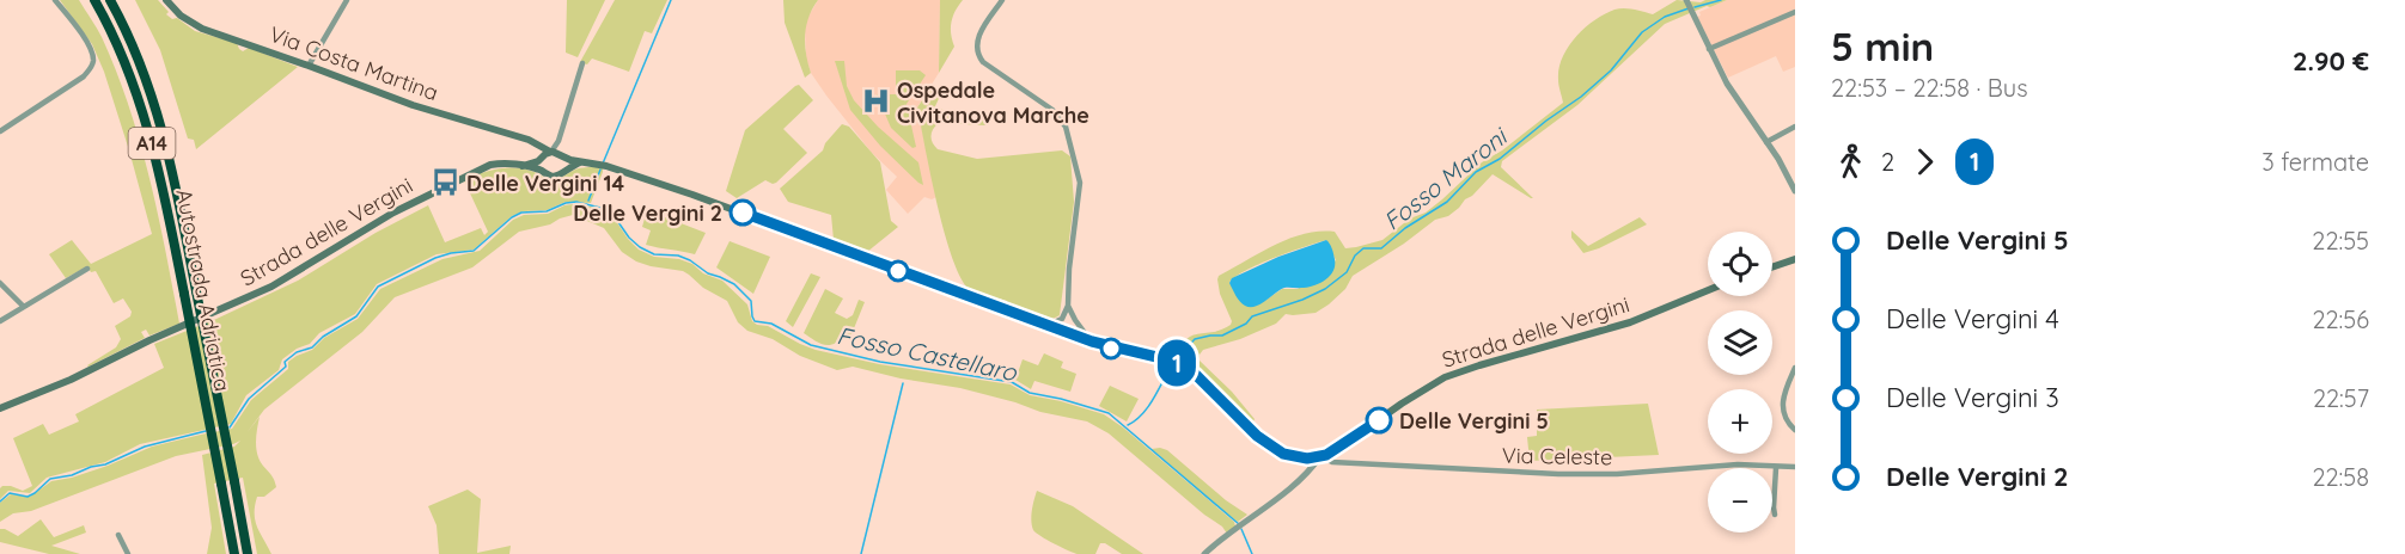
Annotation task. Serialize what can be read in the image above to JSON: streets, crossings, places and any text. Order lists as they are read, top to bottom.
{
  "streets": {
    "highway": ["A14", "Autostrada Adriatica"],
    "main road": ["Via Costa Martina", "Strada delle Vergini"],
    "street": ["Via Celeste"]
  },
  "crossings": [
    ["Via Costa Martina", "Strada delle Vergini"],
    ["Strada delle Vergini", "Via Celeste"]
  ],
  "water": ["Fosso Maroni", "Fosso Castellaro"],
  "places": {
    "hospital": ["Ospedale Civitanova Marche"],
    "bus stop": ["Delle Vergini 14"],
    "other": ["Delle Vergini 2", "Delle Vergini 5"]
  },
  "lines": ["bus line 1"],
  "page": {
    "on_map": "1",
    "heading": ["5 min", "22:53 – 22:58 · Bus", "2.90 €"],
    "legs": ["2", "1", "3 fermate"],
    "list": [
      {
        "name": "Delle Vergini 5",
        "value": "22:55"
      },
      {
        "name": "Delle Vergini 4",
        "value": "22:56"
      },
      {
        "name": "Delle Vergini 3",
        "value": "22:57"
      },
      {
        "name": "Delle Vergini 2",
        "value": "22:58"
      }
    ],
    "map_buttons": ["+", "−"]
  }
}
